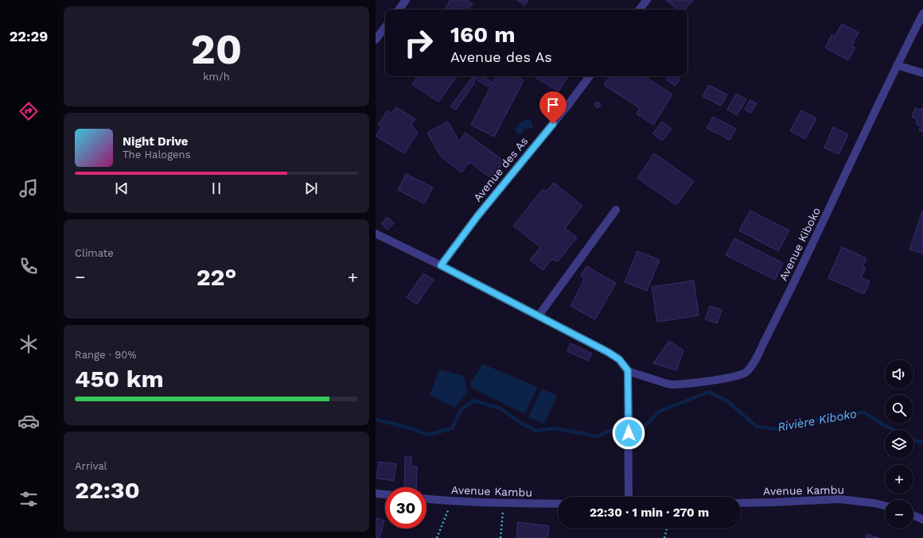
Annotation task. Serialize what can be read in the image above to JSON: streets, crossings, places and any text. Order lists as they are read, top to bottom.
{
  "streets": {
    "street": ["Avenue des As", "Avenue Kiboko", "Avenue Kambu"]
  },
  "water": ["Rivière Kiboko"],
  "page": {
    "tabs": "22:29",
    "tile": [
      ["20", "km/h"],
      "Climate",
      ["Range · 90%", "450 km"],
      ["Arrival", "22:30"]
    ],
    "turn": ["160 m", "Avenue des As"],
    "song": ["Night Drive", "The Halogens"],
    "heat": ["−", "22°", "+"],
    "map_buttons": ["+", "−"],
    "limit": "30",
    "trip": "22:30 · 1 min · 270 m"
  }
}
